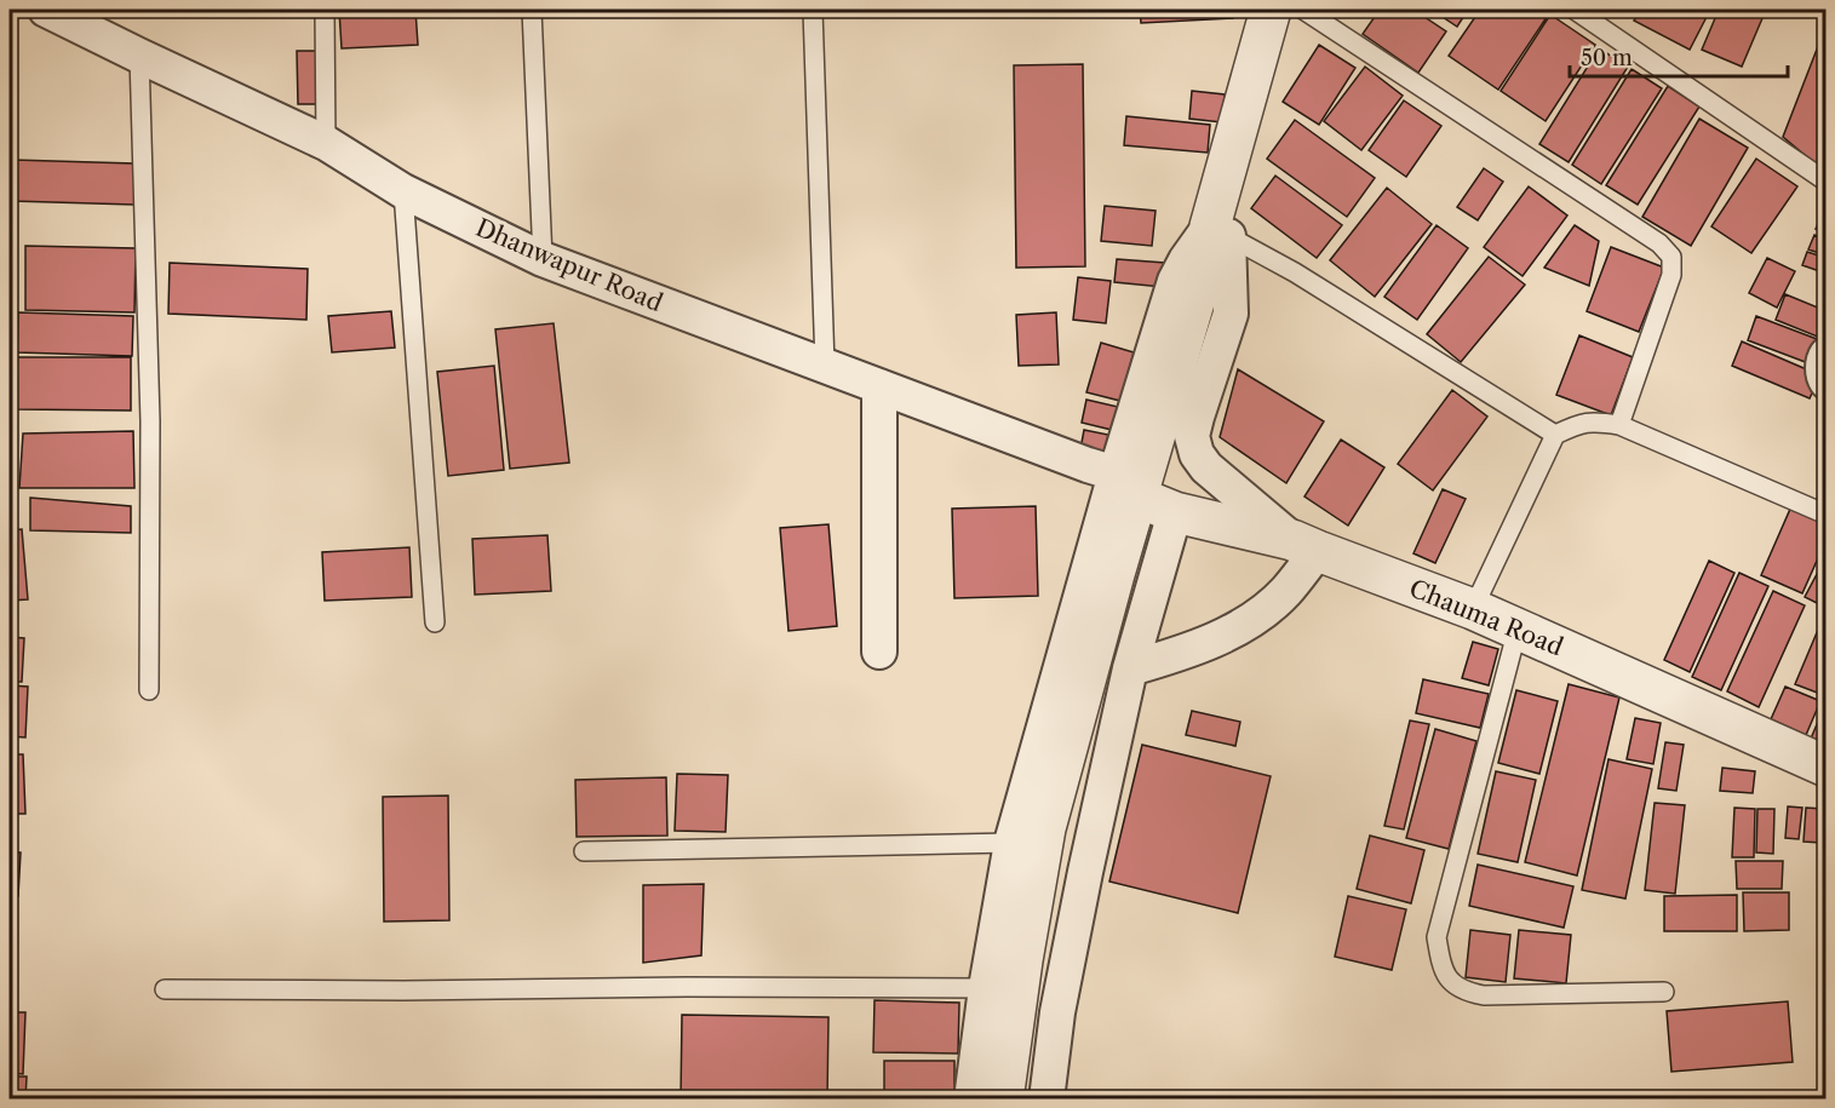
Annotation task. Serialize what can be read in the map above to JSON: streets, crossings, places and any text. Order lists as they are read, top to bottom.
{
  "streets": {
    "street": ["Dhanwapur Road", "Chauma Road"]
  },
  "crossings": [
    ["Dhanwapur Road", "Chauma Road"]
  ],
  "scale_bar": "50 m"
}
